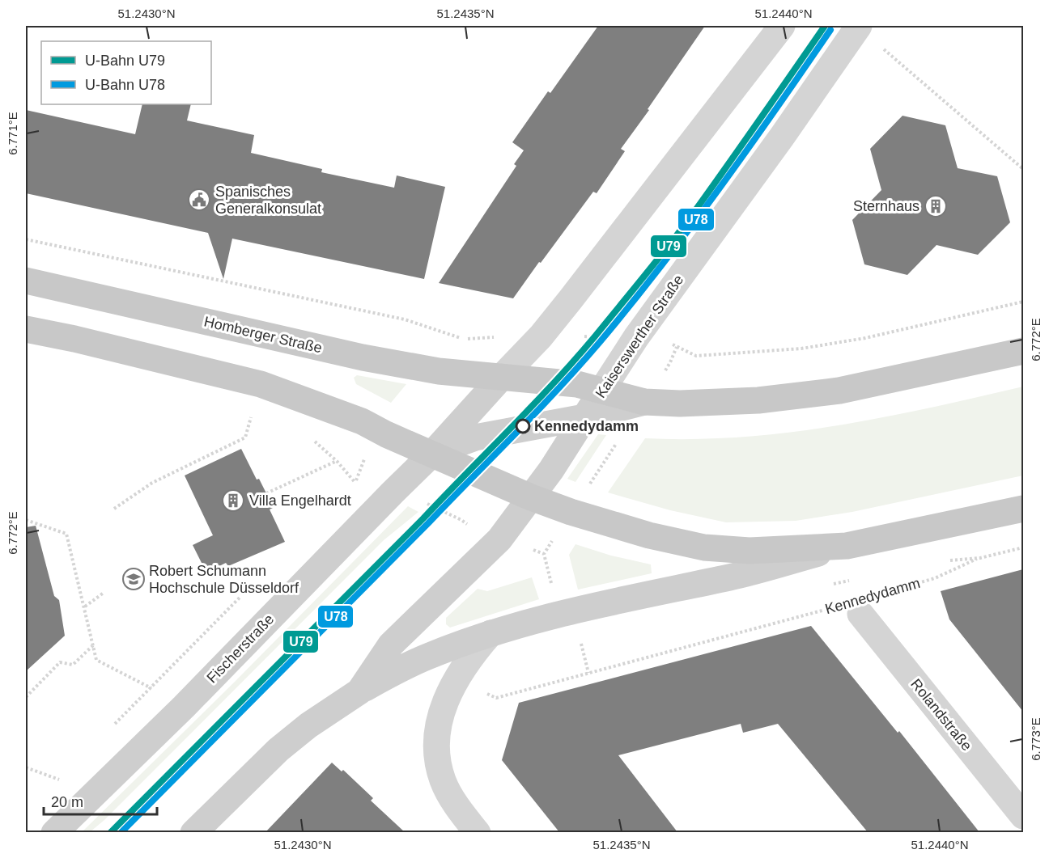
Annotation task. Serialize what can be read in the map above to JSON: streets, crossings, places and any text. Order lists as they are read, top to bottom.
{
  "streets": {
    "main road": ["Homberger Straße", "Kaiserswerther Straße", "Fischerstraße"],
    "street": ["Rolandstraße"],
    "path": ["Kennedydamm"]
  },
  "crossings": [
    ["Homberger Straße", "Kaiserswerther Straße"],
    ["Homberger Straße", "Fischerstraße"]
  ],
  "places": {
    "public building": ["Spanisches Generalkonsulat"],
    "building": ["Sternhaus", "Villa Engelhardt"],
    "other": ["Kennedydamm"],
    "school or university": ["Robert Schumann Hochschule Düsseldorf"]
  },
  "lines": ["metro line U79", "metro line U78"],
  "legend": ["U-Bahn U79", "U-Bahn U78"],
  "scale_bar": "20 m",
  "coordinates": [
    "51.2430°N",
    "51.2435°N",
    "51.2440°N",
    "6.771°E",
    "6.772°E",
    "6.773°E"
  ]
}
